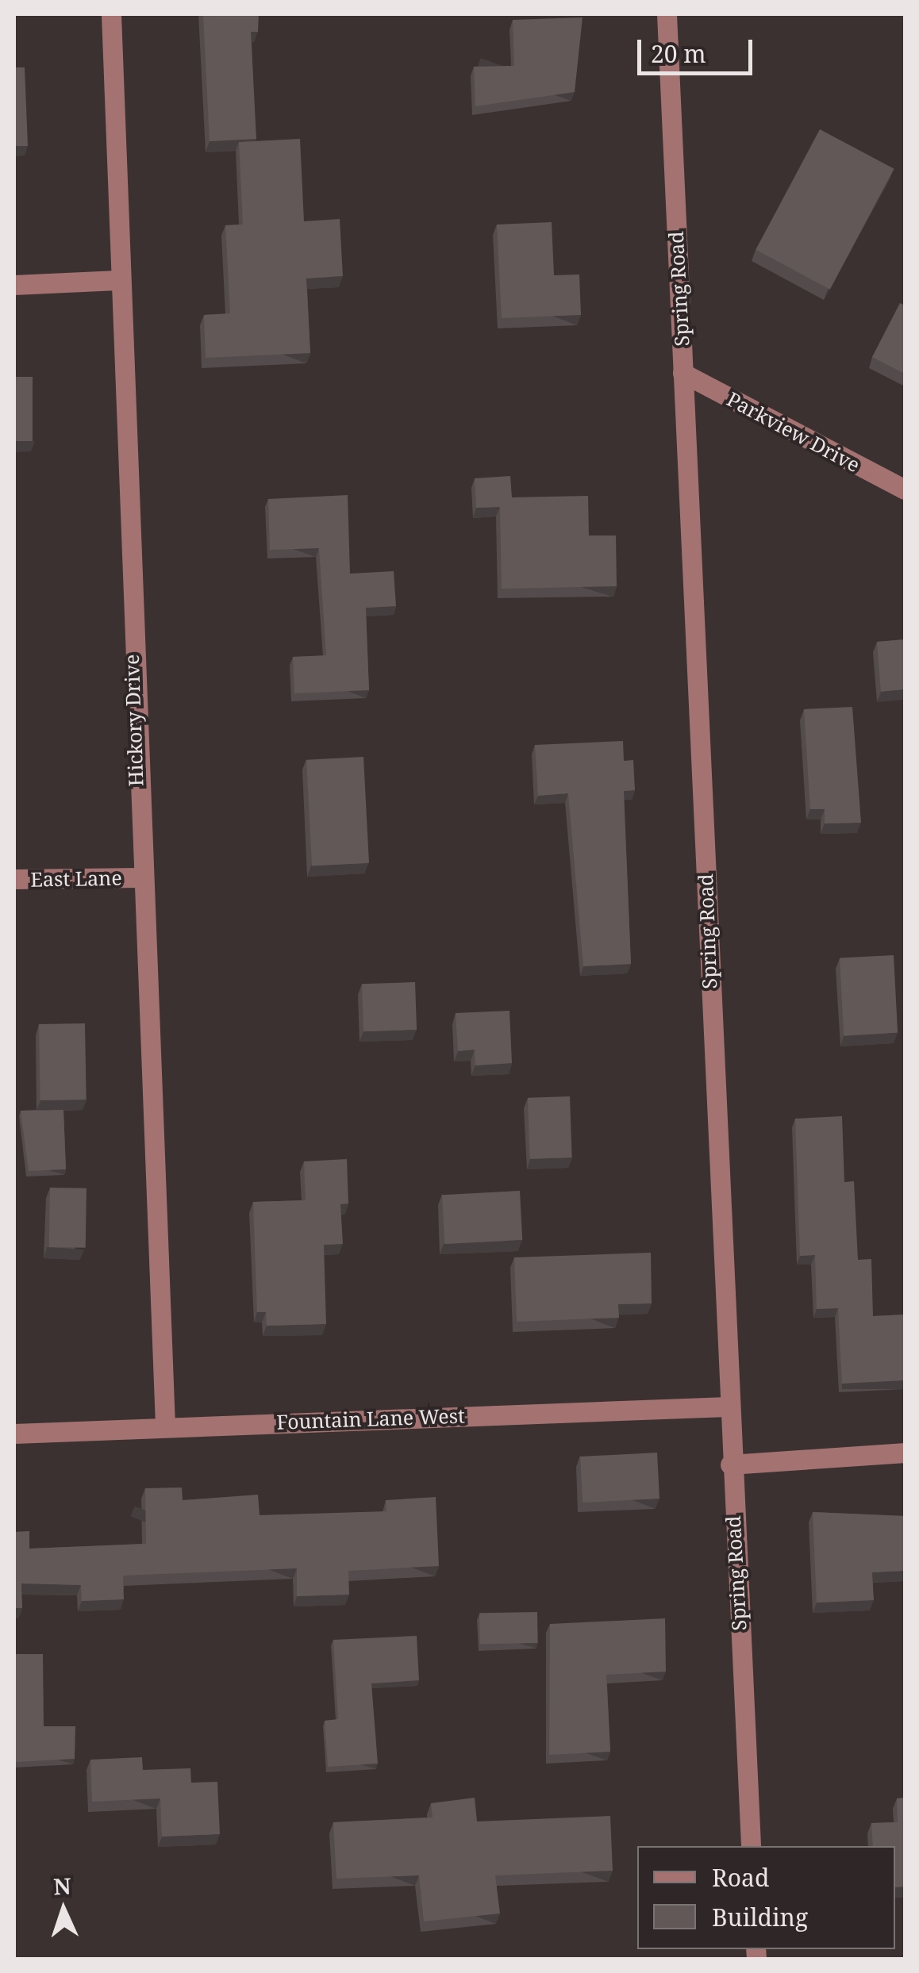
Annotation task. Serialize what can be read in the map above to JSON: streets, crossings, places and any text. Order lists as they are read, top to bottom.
{
  "streets": {
    "street": [
      "Spring Road",
      "Parkview Drive",
      "Hickory Drive",
      "East Lane",
      "Fountain Lane West"
    ]
  },
  "crossings": [
    ["Spring Road", "Parkview Drive"],
    ["Spring Road", "Fountain Lane West"],
    ["Hickory Drive", "East Lane"],
    ["Hickory Drive", "Fountain Lane West"]
  ],
  "legend": ["Road", "Building"],
  "scale_bar": "20 m",
  "north": "top"
}
